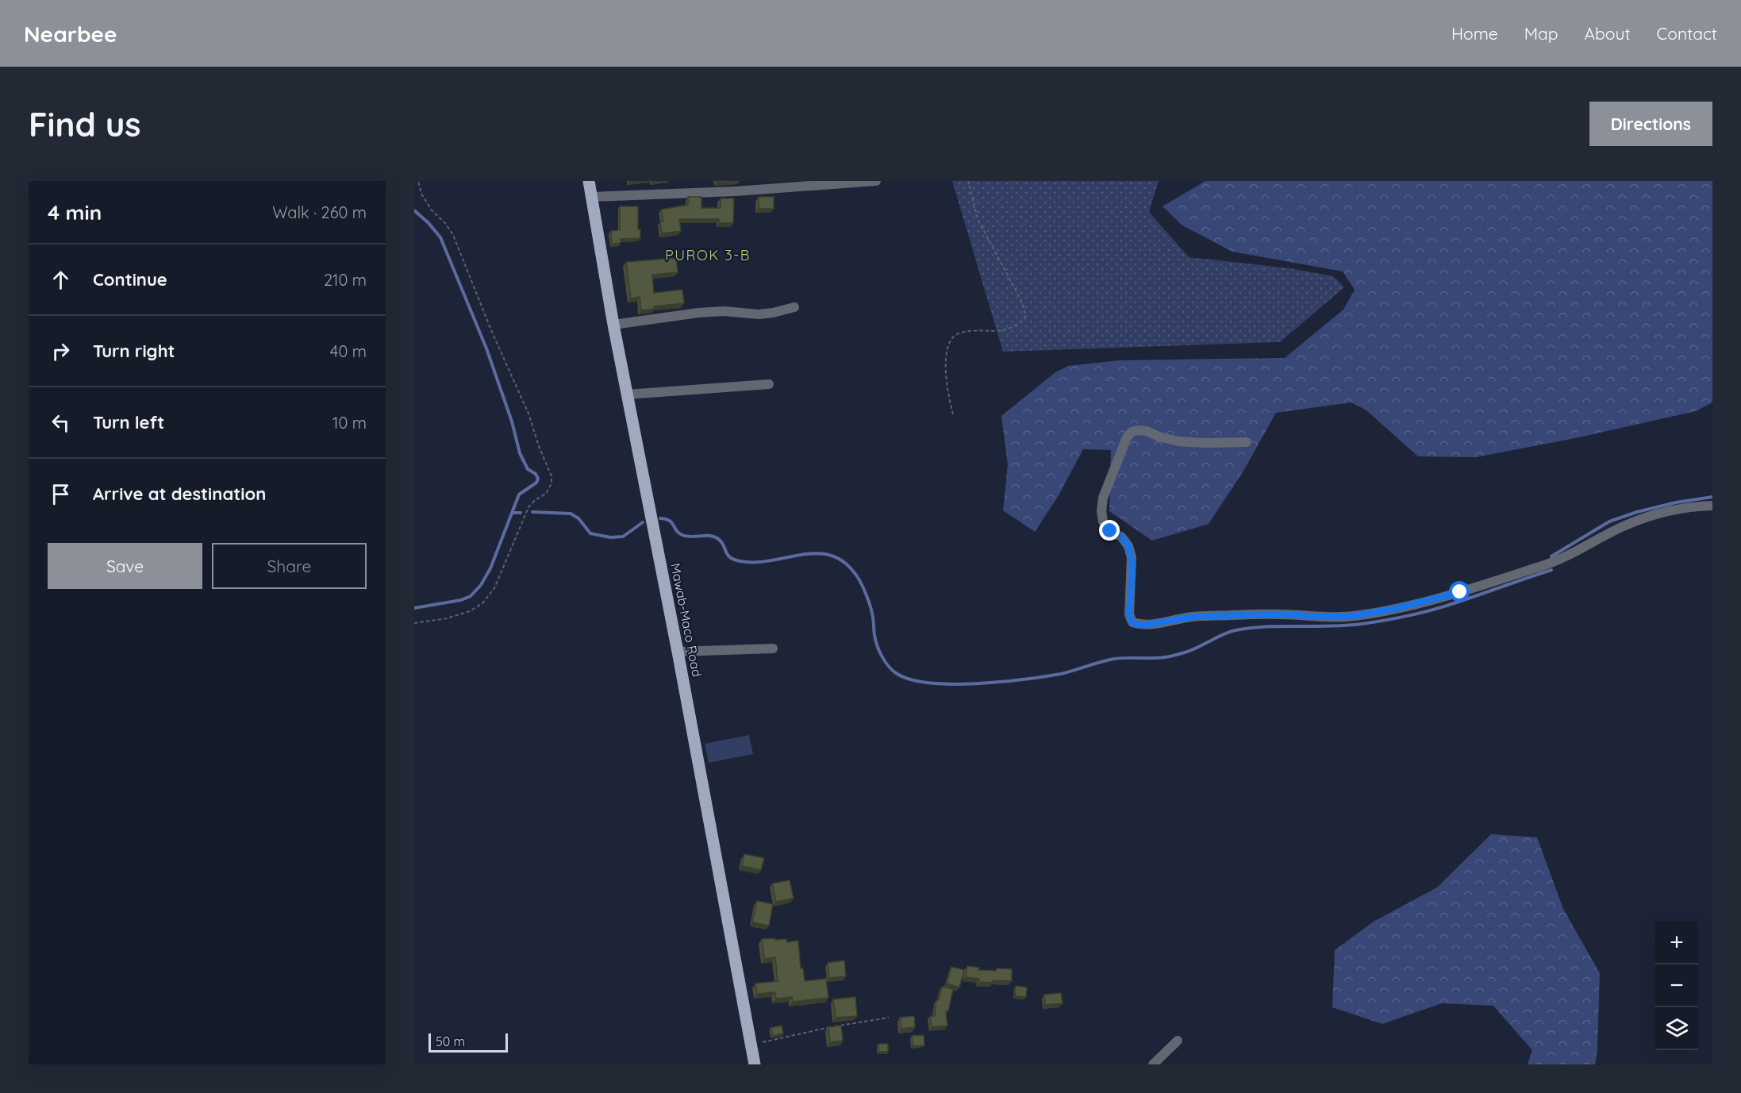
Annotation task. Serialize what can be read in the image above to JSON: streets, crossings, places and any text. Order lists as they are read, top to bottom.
{
  "streets": {
    "main road": ["Mawab-Maco Road"]
  },
  "districts": ["PUROK 3-B"],
  "scale_bar": "50 m",
  "page": {
    "header": "Nearbee",
    "nav": [
      "Home",
      "Map",
      "About",
      "Contact"
    ],
    "buttons": [
      "Directions",
      ["Save", "Share"]
    ],
    "title": "Find us",
    "heading": ["4 min", "Walk · 260 m"],
    "list": [
      ["Continue", "210 m"],
      ["Turn right", "40 m"],
      ["Turn left", "10 m"],
      "Arrive at destination"
    ],
    "map_buttons": ["+", "−"],
    "scale": "50 m"
  }
}
